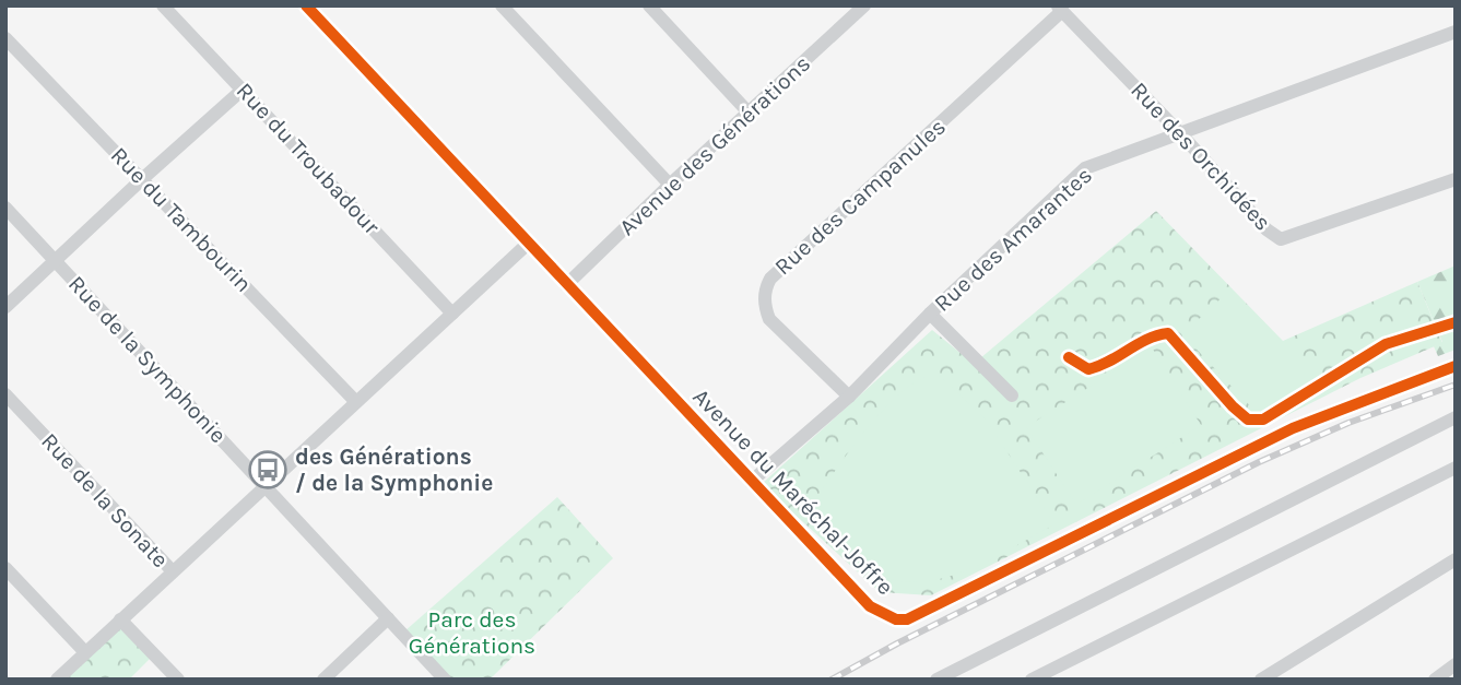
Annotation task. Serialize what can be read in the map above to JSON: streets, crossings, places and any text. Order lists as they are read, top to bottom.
{
  "streets": {
    "street": [
      "Avenue des Générations",
      "Rue des Orchidées",
      "Rue du Troubadour",
      "Rue des Campanules",
      "Rue du Tambourin",
      "Rue des Amarantes",
      "Rue de la Symphonie",
      "Avenue du Maréchal-Joffre",
      "Rue de la Sonate"
    ]
  },
  "crossings": [
    ["Avenue des Générations", "Avenue du Maréchal-Joffre"],
    ["Rue des Orchidées", "Rue des Campanules"],
    ["Rue des Orchidées", "Rue des Amarantes"],
    ["Rue des Campanules", "Rue des Amarantes"],
    ["Rue des Amarantes", "Avenue du Maréchal-Joffre"]
  ],
  "parks": ["Parc des Générations"],
  "places": {
    "bus stop": ["des Générations / de la Symphonie"]
  }
}
